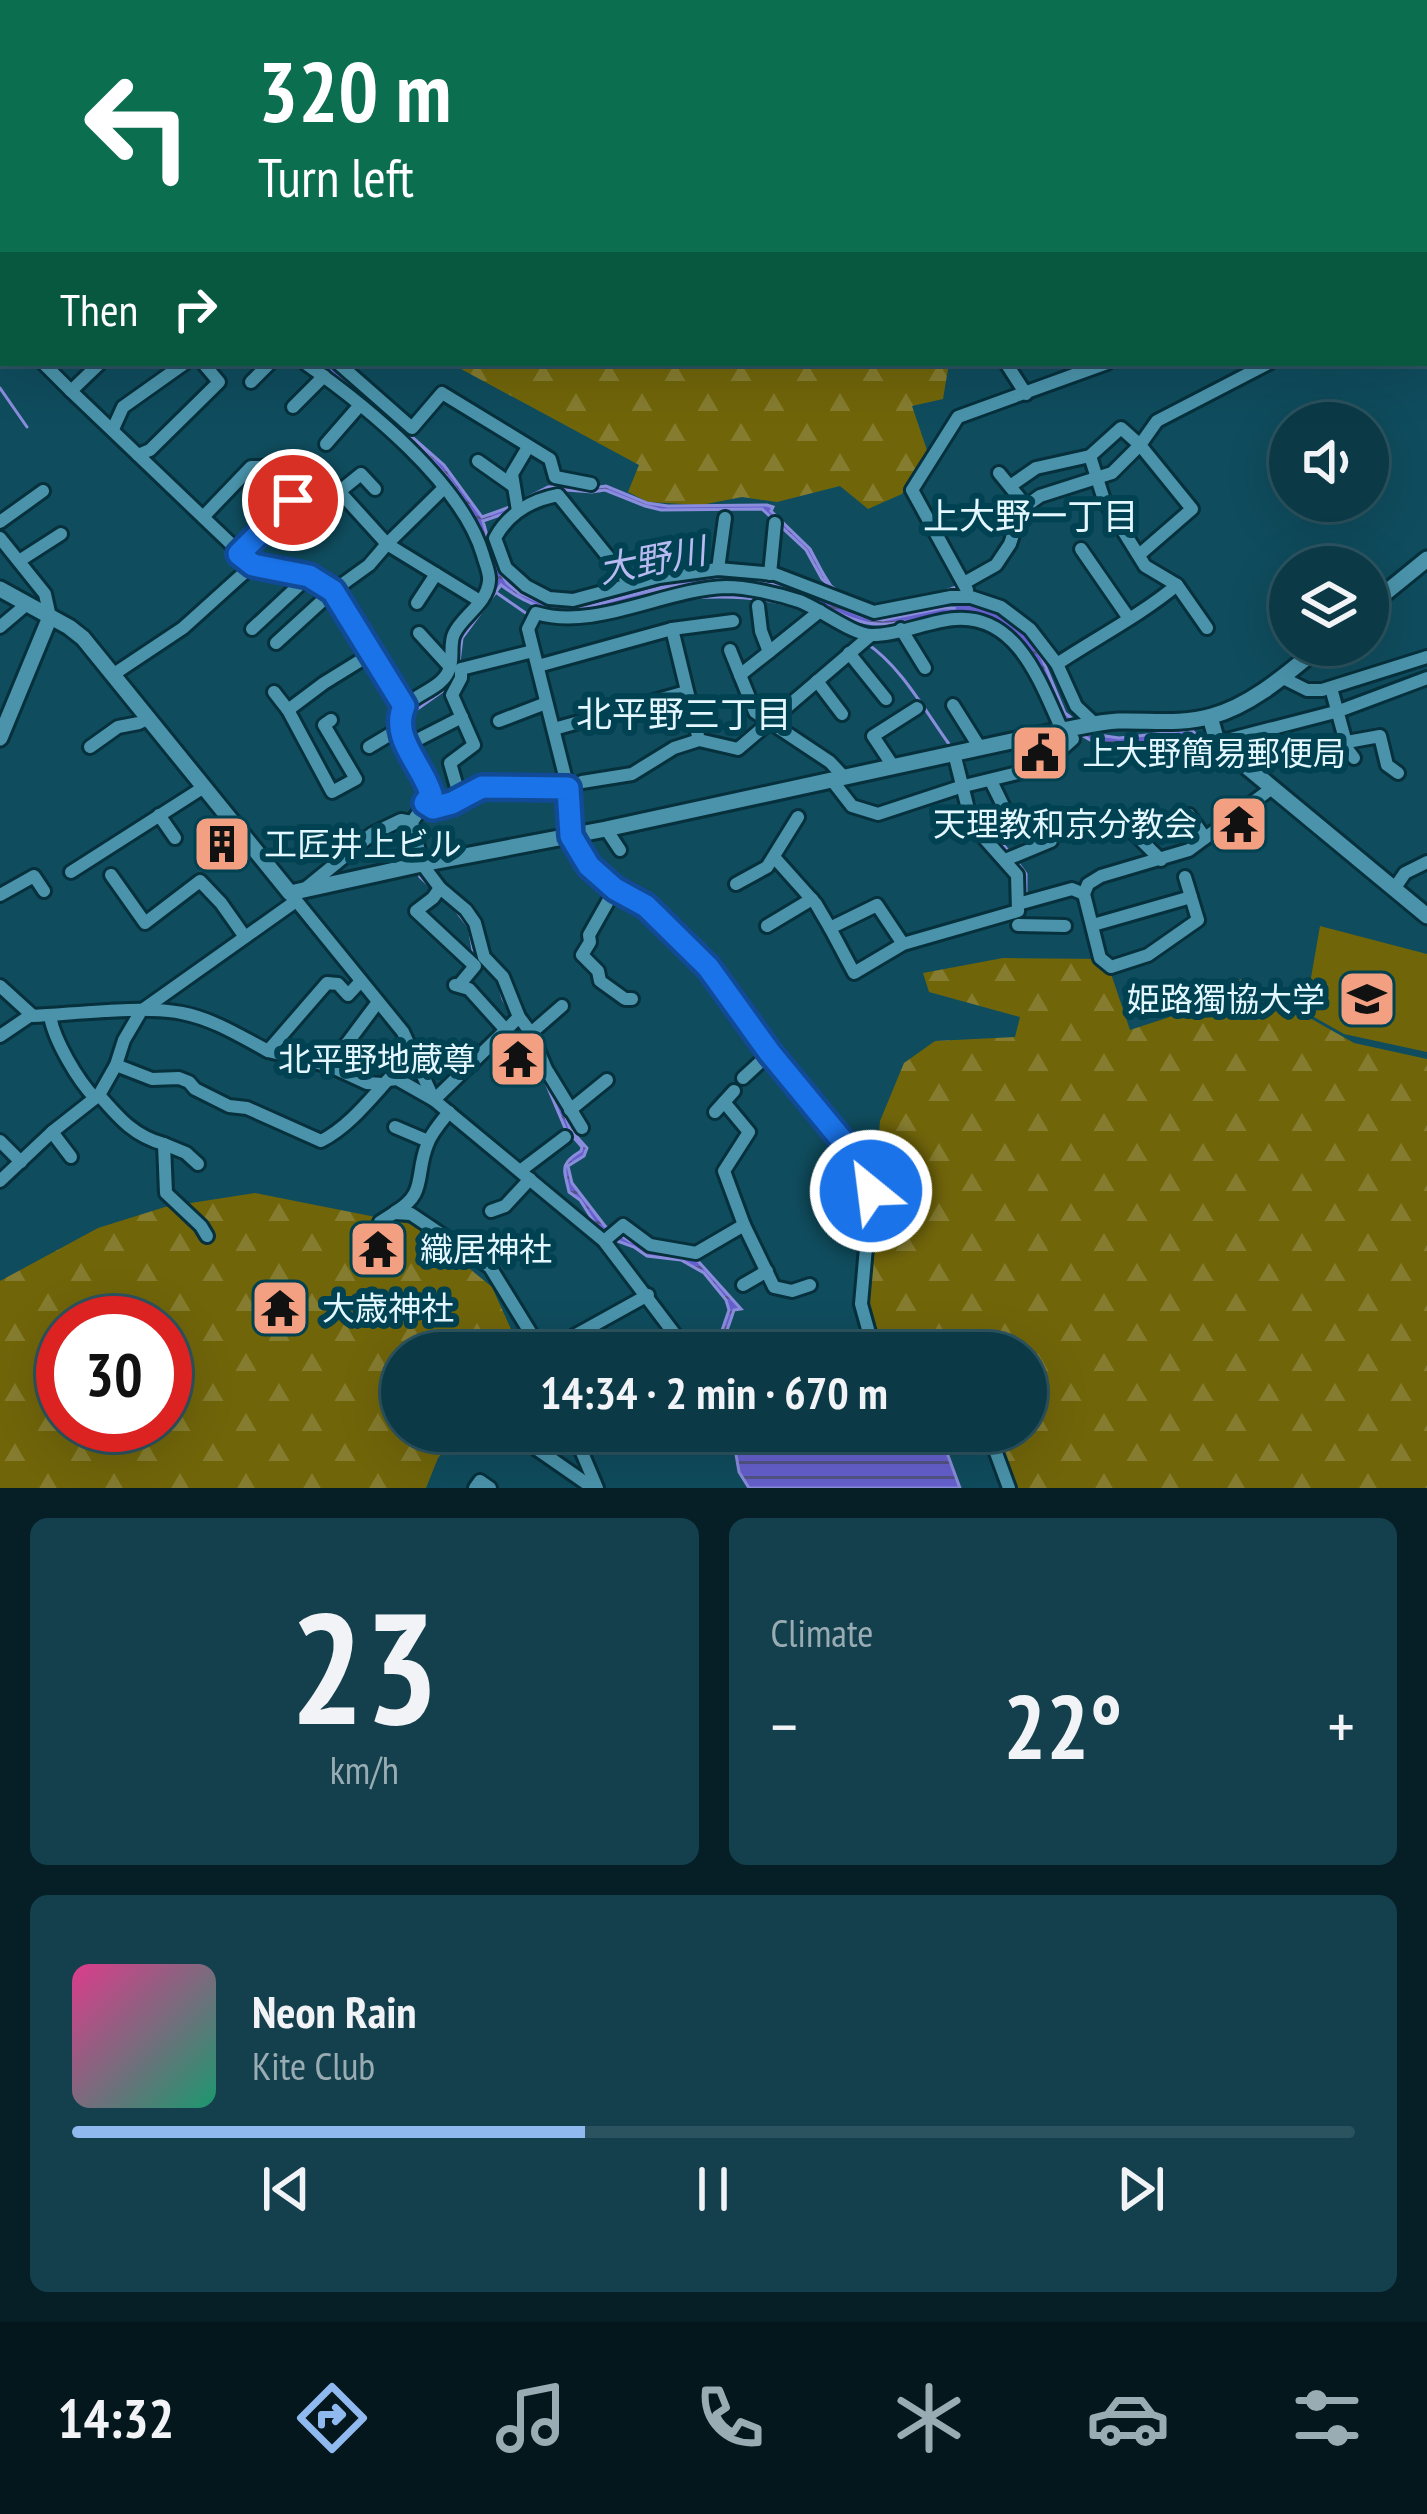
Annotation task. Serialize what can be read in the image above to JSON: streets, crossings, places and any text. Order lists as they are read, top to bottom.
{
  "districts": ["上大野一丁目", "北平野三丁目"],
  "water": ["大野川"],
  "places": {
    "public building": ["上大野簡易郵便局"],
    "temple": [
      "天理教和京分教会",
      "北平野地蔵尊",
      "織居神社",
      "大歳神社"
    ],
    "building": ["工匠井上ビル"],
    "school or university": ["姫路獨協大学"]
  },
  "page": {
    "turn": ["320 m", "Turn left"],
    "then": "Then",
    "limit": "30",
    "trip": "14:34 · 2 min · 670 m",
    "tile": [
      ["23", "km/h"],
      "Climate"
    ],
    "heat": ["−", "22°", "+"],
    "song": ["Neon Rain", "Kite Club"],
    "tabs": "14:32"
  }
}
